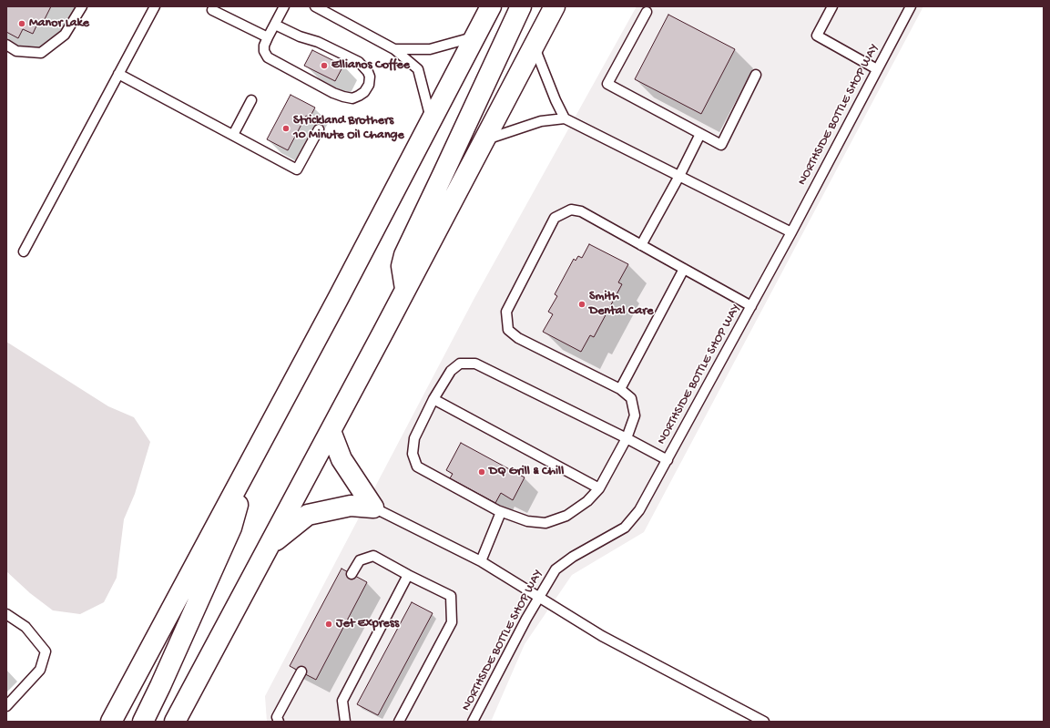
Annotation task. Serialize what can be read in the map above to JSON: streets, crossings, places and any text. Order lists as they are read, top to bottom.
{
  "streets": {
    "lane": ["NORTHSIDE BOTTLE SHOP WAY"]
  },
  "places": [
    "Manor Lake",
    "Ellianos Coffee",
    "Strickland Brothers 10 Minute Oil Change",
    "Smith Dental Care",
    "DQ Grill & Chill",
    "Jet Express"
  ]
}
